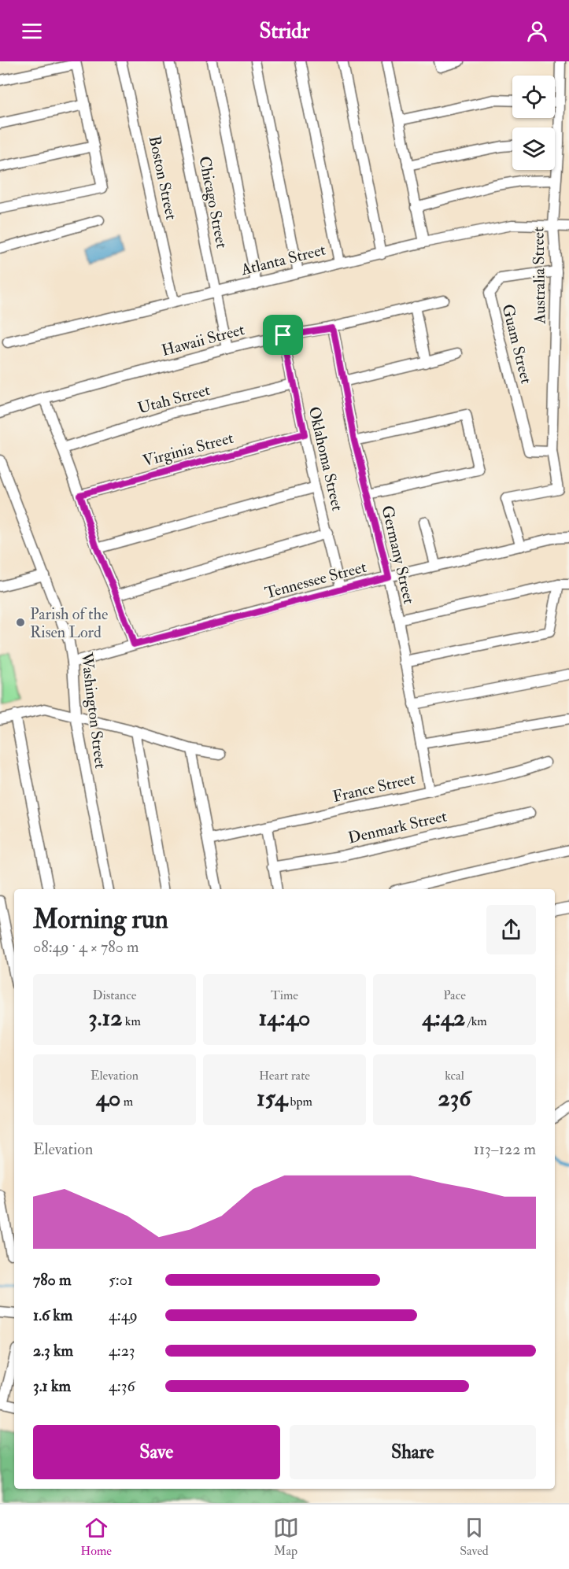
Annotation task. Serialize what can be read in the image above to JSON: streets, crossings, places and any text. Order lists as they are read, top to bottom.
{
  "streets": {
    "street": [
      "Boston Street",
      "Chicago Street",
      "Atlanta Street",
      "Australia Street",
      "Hawaii Street",
      "Guam Street",
      "Utah Street",
      "Virginia Street",
      "Oklahoma Street",
      "Germany Street",
      "Tennessee Street",
      "Washington Street",
      "France Street",
      "Denmark Street"
    ]
  },
  "crossings": [
    ["Boston Street", "Atlanta Street"],
    ["Chicago Street", "Atlanta Street"],
    ["Chicago Street", "Hawaii Street"],
    ["Atlanta Street", "Australia Street"],
    ["Australia Street", "Guam Street"],
    ["Australia Street", "Tennessee Street"],
    ["Hawaii Street", "Oklahoma Street"],
    ["Hawaii Street", "Germany Street"],
    ["Utah Street", "Oklahoma Street"],
    ["Virginia Street", "Oklahoma Street"],
    ["Oklahoma Street", "Tennessee Street"],
    ["Germany Street", "Tennessee Street"],
    ["Germany Street", "France Street"],
    ["Tennessee Street", "Washington Street"]
  ],
  "places": ["Parish of the Risen Lord"],
  "page": {
    "header": "Stridr",
    "heading": ["Morning run", "08:49 · 4 × 780 m"],
    "stats": [
      ["Distance", "3.12 km"],
      ["Time", "14:40"],
      ["Pace", "4:42 /km"],
      ["Elevation", "40 m"],
      ["Heart rate", "154 bpm"],
      ["kcal", "236"]
    ],
    "chart": ["Elevation", "113–122 m"],
    "list": [
      {
        "name": "780 m",
        "note": "5:01"
      },
      {
        "name": "1.6 km",
        "note": "4:49"
      },
      {
        "name": "2.3 km",
        "note": "4:23"
      },
      {
        "name": "3.1 km",
        "note": "4:36"
      }
    ],
    "buttons": ["Save", "Share"],
    "tabs": ["Home", "Map", "Saved"]
  }
}
